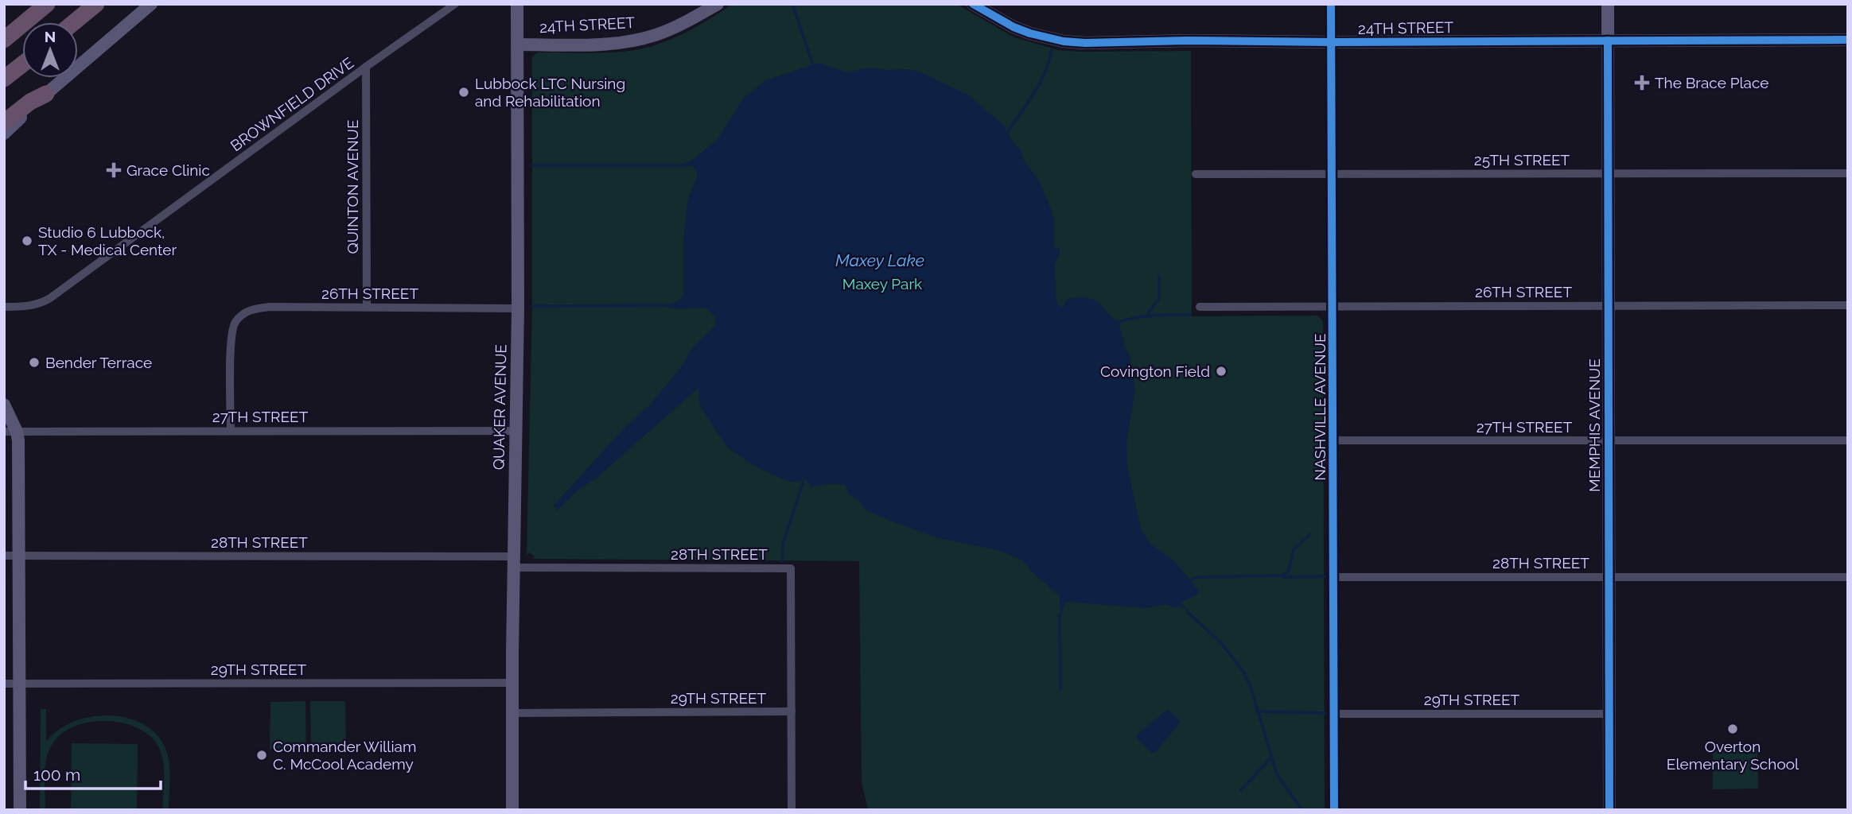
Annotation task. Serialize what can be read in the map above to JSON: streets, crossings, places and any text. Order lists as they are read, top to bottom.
{
  "streets": {
    "street": [
      "24TH STREET",
      "BROWNFIELD DRIVE",
      "25TH STREET",
      "QUINTON AVENUE",
      "26TH STREET",
      "QUAKER AVENUE",
      "NASHVILLE AVENUE",
      "27TH STREET",
      "MEMPHIS AVENUE",
      "28TH STREET",
      "29TH STREET"
    ]
  },
  "crossings": [
    ["24TH STREET", "QUAKER AVENUE"],
    ["24TH STREET", "NASHVILLE AVENUE"],
    ["24TH STREET", "MEMPHIS AVENUE"],
    ["BROWNFIELD DRIVE", "QUINTON AVENUE"],
    ["25TH STREET", "NASHVILLE AVENUE"],
    ["25TH STREET", "MEMPHIS AVENUE"],
    ["QUINTON AVENUE", "26TH STREET"],
    ["26TH STREET", "QUAKER AVENUE"],
    ["26TH STREET", "NASHVILLE AVENUE"],
    ["26TH STREET", "27TH STREET"],
    ["26TH STREET", "MEMPHIS AVENUE"],
    ["QUAKER AVENUE", "27TH STREET"],
    ["QUAKER AVENUE", "28TH STREET"],
    ["QUAKER AVENUE", "29TH STREET"],
    ["NASHVILLE AVENUE", "27TH STREET"],
    ["NASHVILLE AVENUE", "28TH STREET"],
    ["NASHVILLE AVENUE", "29TH STREET"],
    ["27TH STREET", "MEMPHIS AVENUE"],
    ["MEMPHIS AVENUE", "28TH STREET"],
    ["MEMPHIS AVENUE", "29TH STREET"],
    ["28TH STREET", "29TH STREET"]
  ],
  "water": ["Maxey Lake"],
  "parks": ["Maxey Park"],
  "places": {
    "health": ["The Brace Place", "Grace Clinic"],
    "other": [
      "Lubbock LTC Nursing and Rehabilitation",
      "Studio 6 Lubbock, TX - Medical Center",
      "Bender Terrace",
      "Covington Field",
      "Overton Elementary School",
      "Commander William C. McCool Academy"
    ]
  },
  "scale_bar": "100 m",
  "north": "top"
}
